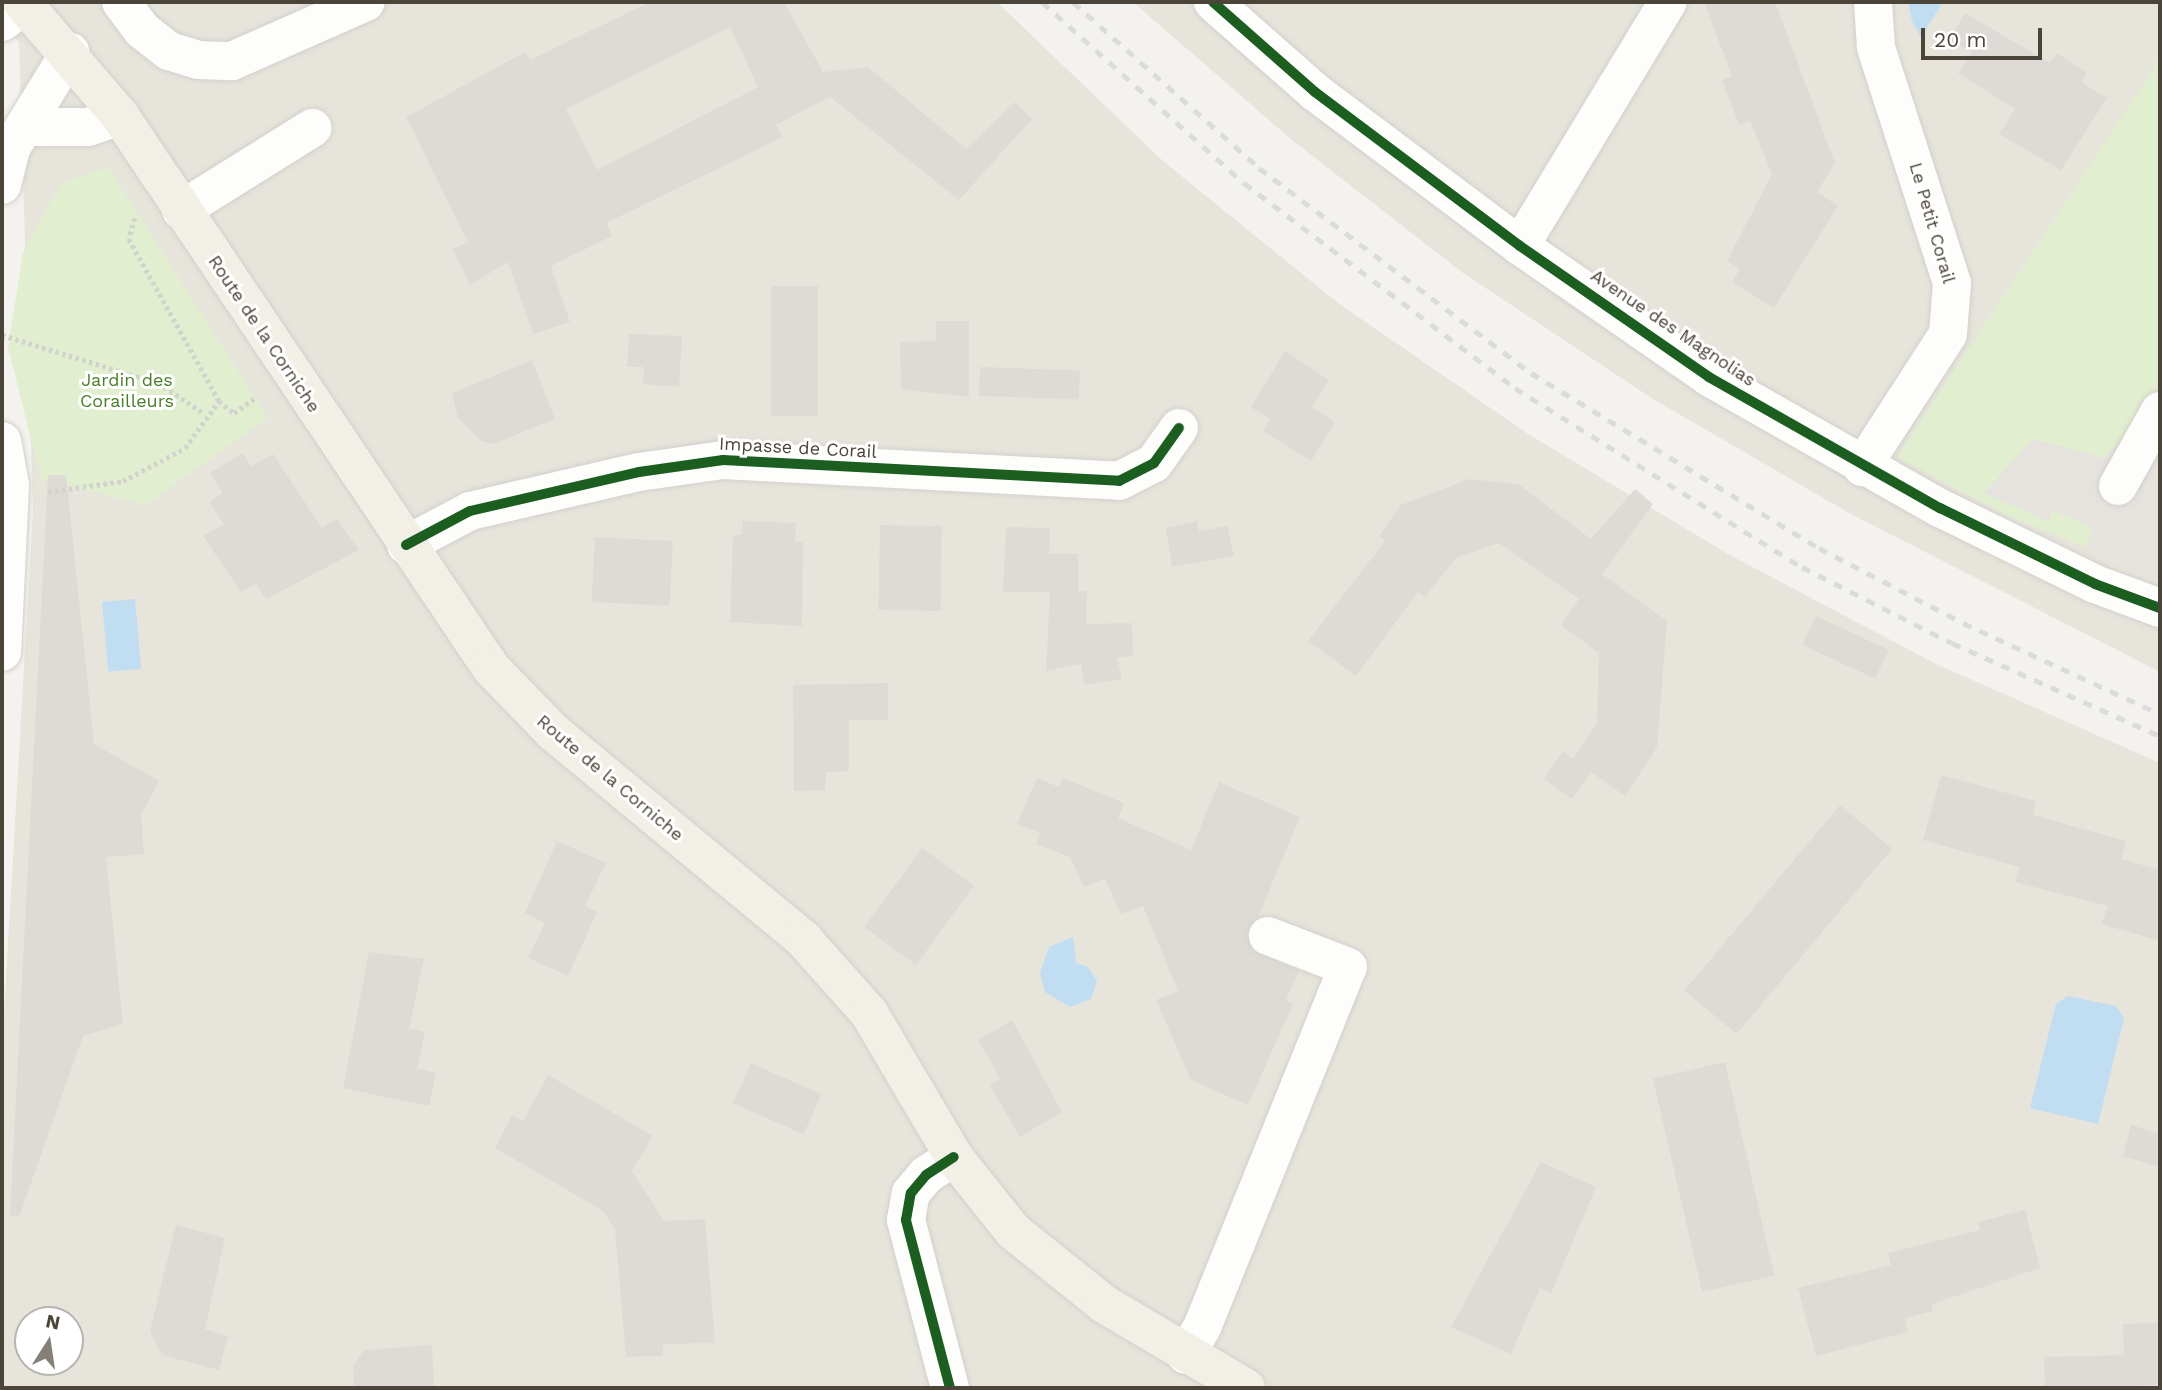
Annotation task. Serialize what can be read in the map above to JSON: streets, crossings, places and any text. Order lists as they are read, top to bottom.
{
  "streets": {
    "main road": ["Route de la Corniche"],
    "street": ["Le Petit Corail", "Avenue des Magnolias", "Impasse de Corail"]
  },
  "crossings": [
    ["Le Petit Corail", "Avenue des Magnolias"],
    ["Route de la Corniche", "Impasse de Corail"]
  ],
  "parks": ["Jardin des Corailleurs"],
  "scale_bar": "20 m",
  "north": "top"
}
